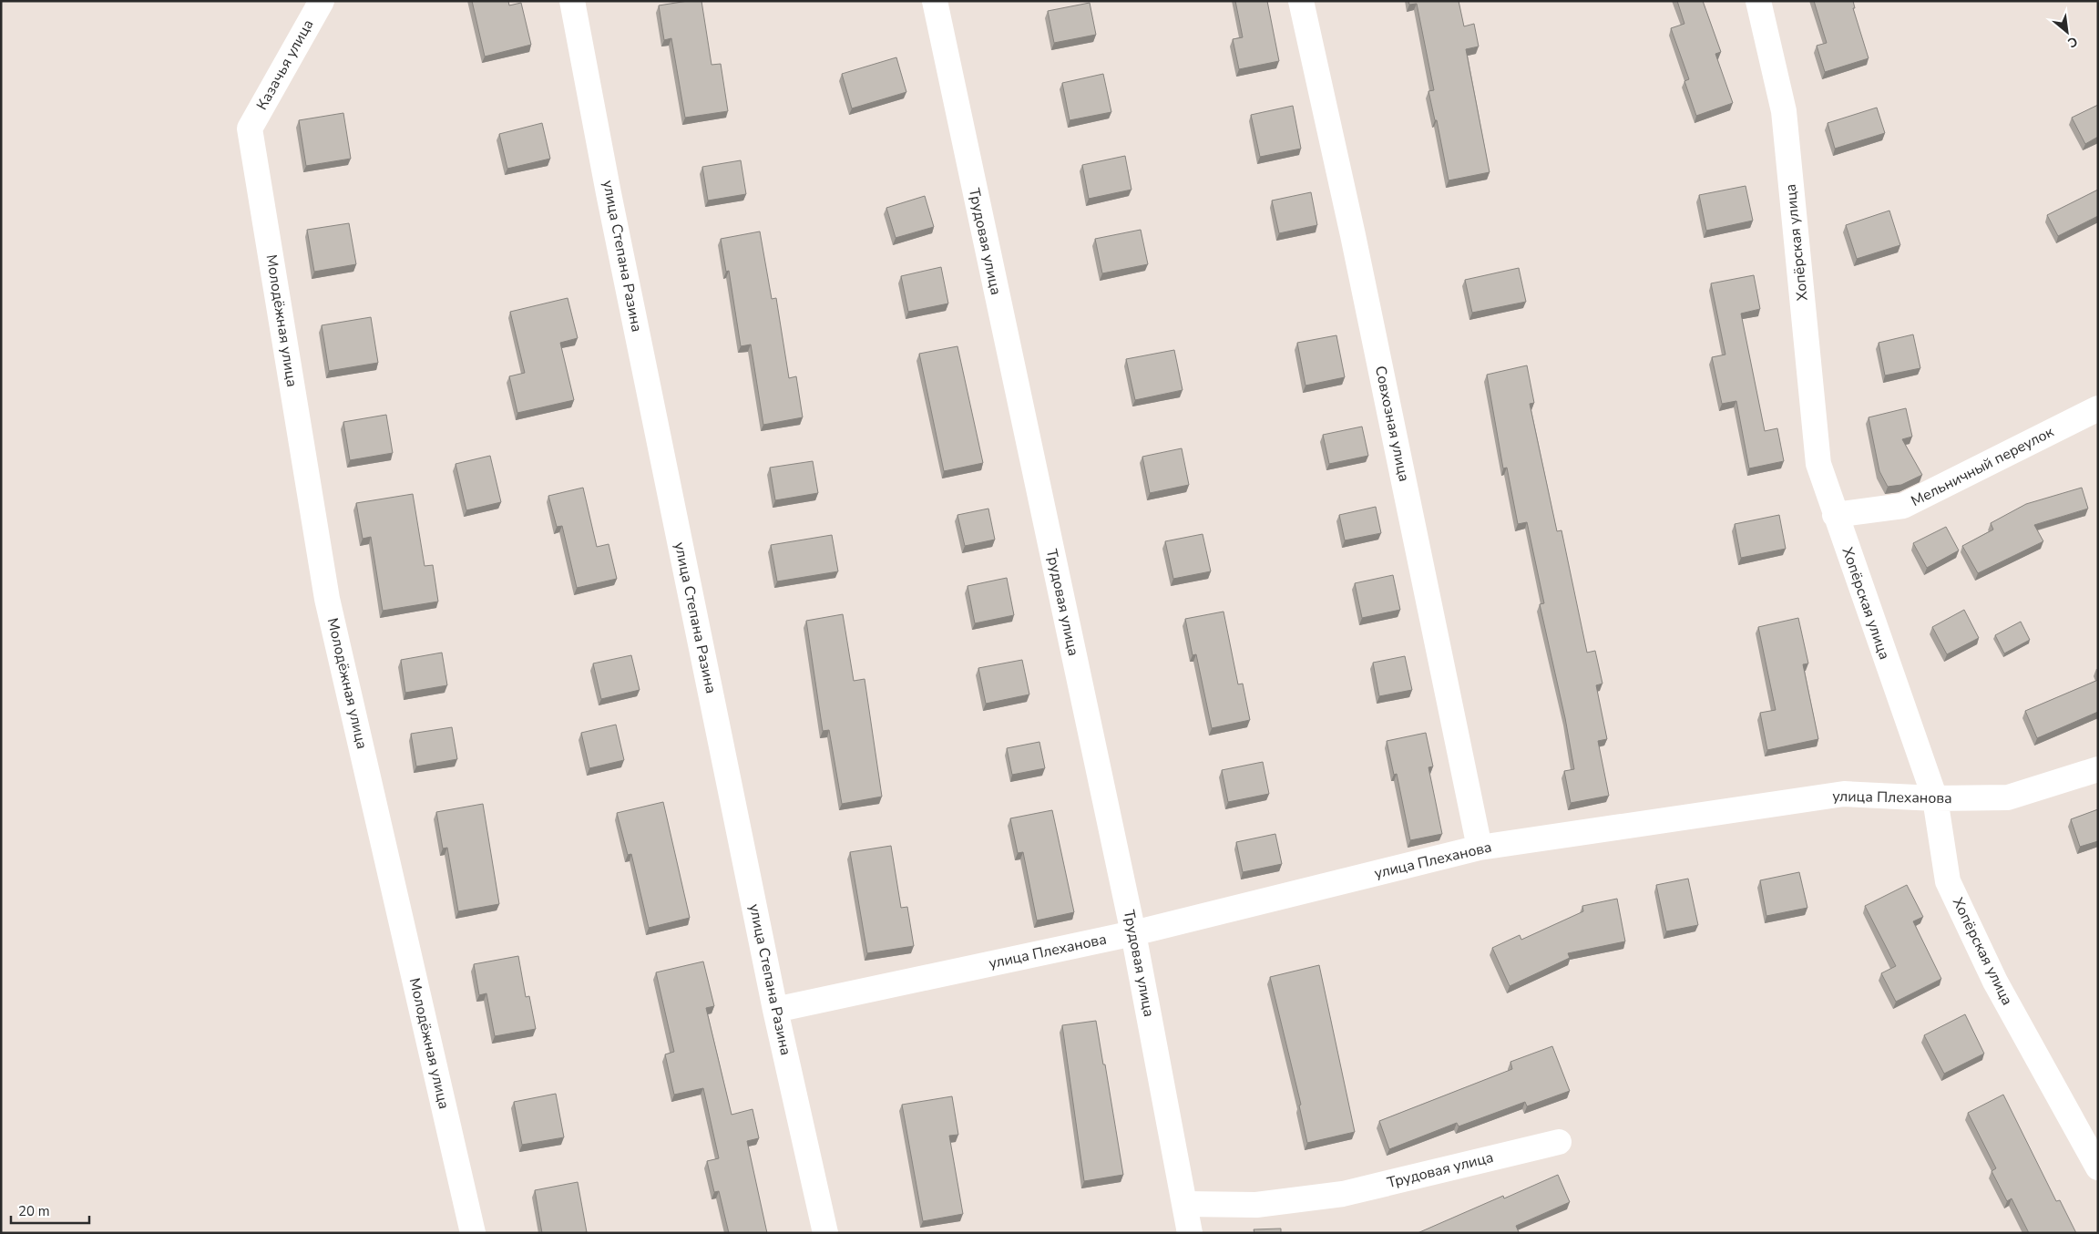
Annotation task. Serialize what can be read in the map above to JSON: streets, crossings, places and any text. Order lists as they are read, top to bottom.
{
  "streets": {
    "street": [
      "Казачья улица",
      "Трудовая улица",
      "Хопёрская улица",
      "улица Степана Разина",
      "Молодёжная улица",
      "Совхозная улица",
      "Мельничный переулок",
      "улица Плеханова"
    ]
  },
  "crossings": [
    ["Казачья улица", "Молодёжная улица"],
    ["Трудовая улица", "улица Плеханова"],
    ["Хопёрская улица", "Мельничный переулок"],
    ["Хопёрская улица", "улица Плеханова"],
    ["улица Степана Разина", "улица Плеханова"],
    ["Совхозная улица", "улица Плеханова"]
  ],
  "scale_bar": "20 m",
  "north": "bottom right"
}
